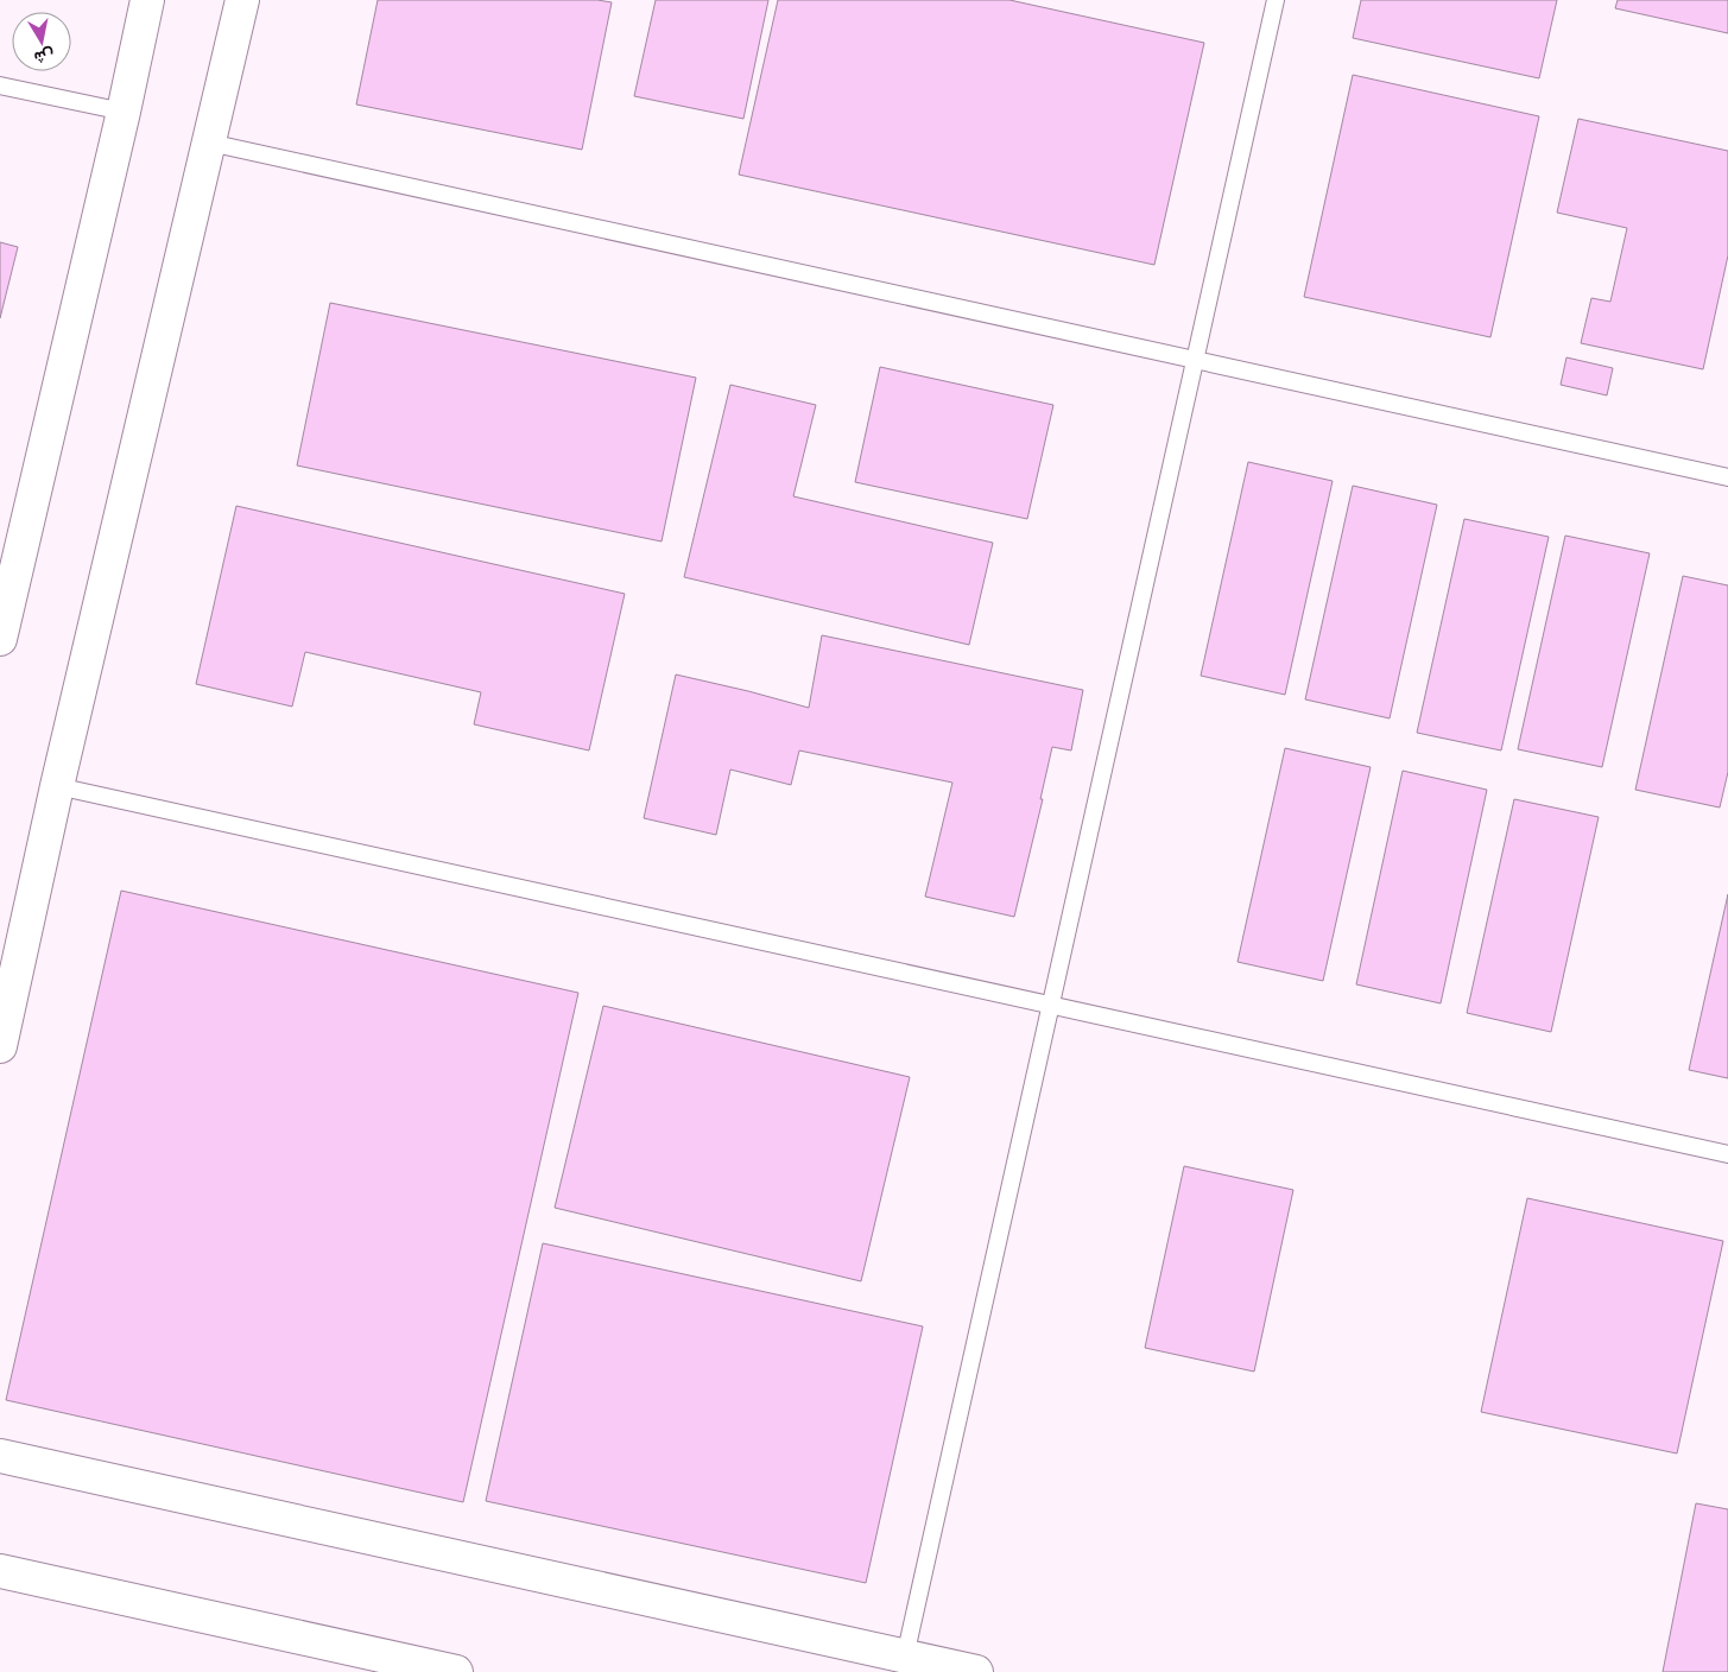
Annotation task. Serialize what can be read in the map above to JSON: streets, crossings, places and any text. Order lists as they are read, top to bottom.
{
  "north": "bottom"
}
